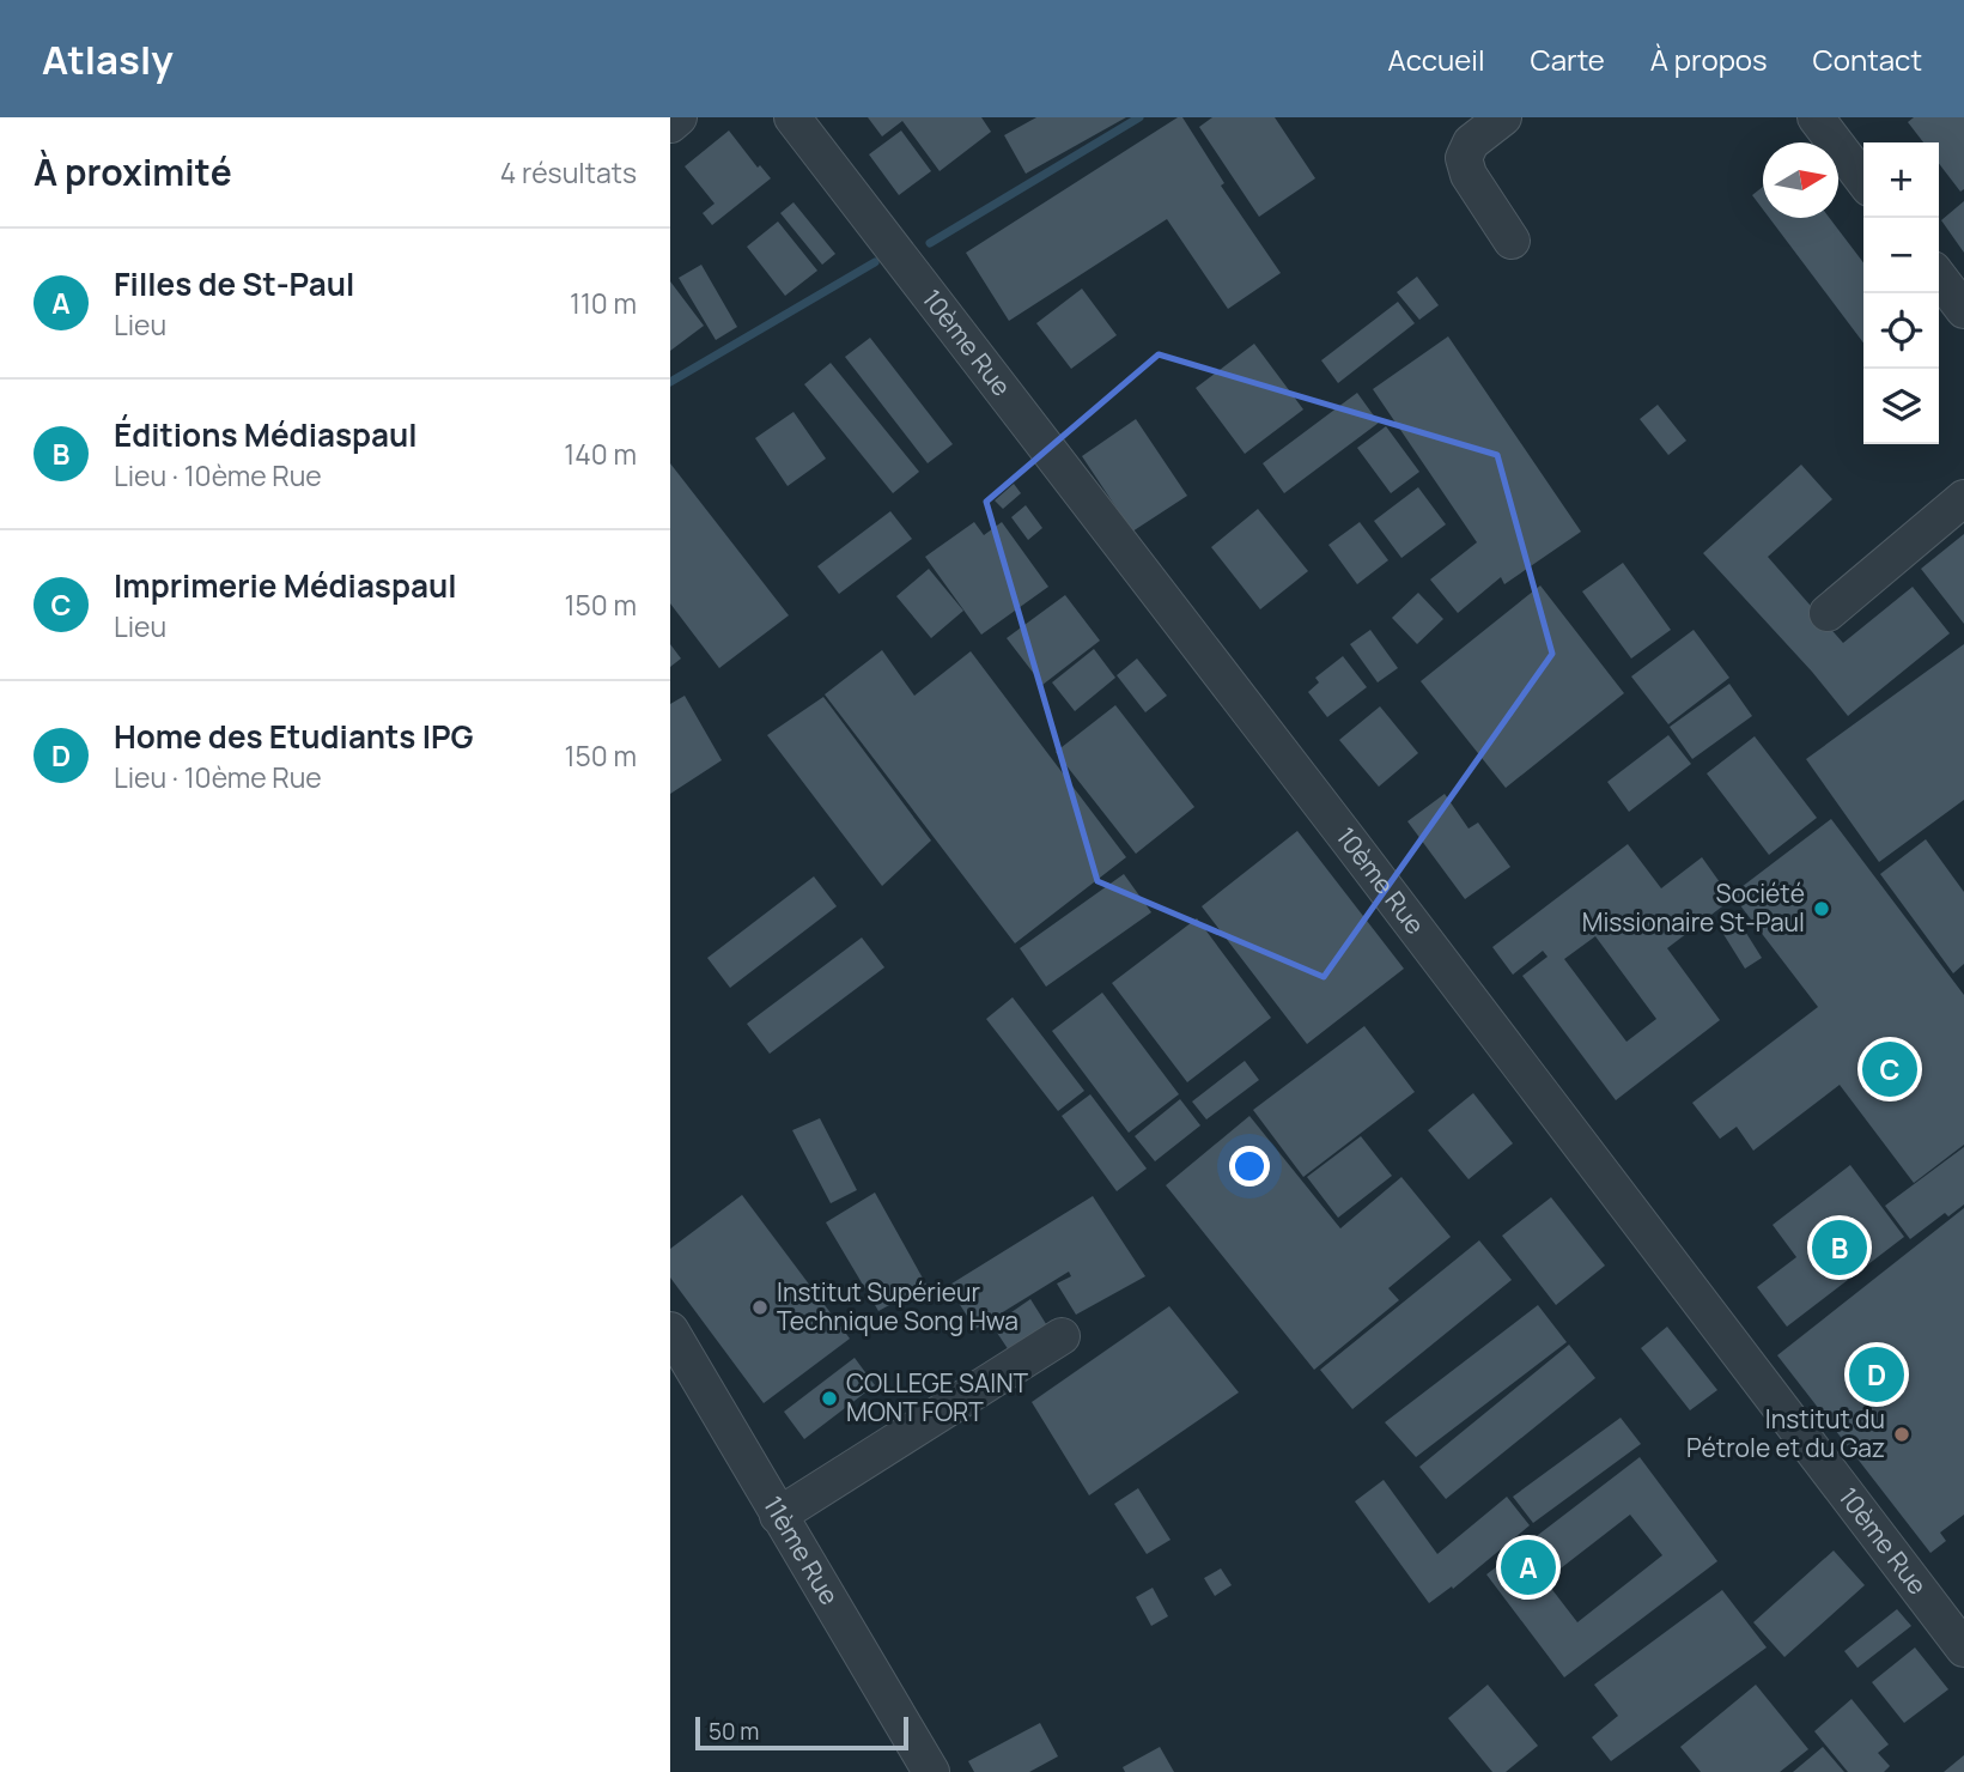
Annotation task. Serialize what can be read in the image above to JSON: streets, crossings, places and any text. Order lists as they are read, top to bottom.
{
  "streets": {
    "street": ["10ème Rue", "11ème Rue"]
  },
  "places": [
    "Société Missionaire St-Paul",
    "Institut Supérieur Technique Song Hwa",
    "COLLEGE SAINT MONT FORT",
    "Institut du Pétrole et du Gaz"
  ],
  "scale_bar": "50 m",
  "north": "right",
  "page": {
    "header": "Atlasly",
    "nav": [
      "Accueil",
      "Carte",
      "À propos",
      "Contact"
    ],
    "heading": ["À proximité", "4 résultats"],
    "map_buttons": ["+", "−"],
    "list": [
      {
        "mark": "A",
        "name": "Filles de St-Paul",
        "note": "Lieu",
        "value": "110 m"
      },
      {
        "mark": "B",
        "name": "Éditions Médiaspaul",
        "note": "Lieu · 10ème Rue",
        "value": "140 m"
      },
      {
        "mark": "C",
        "name": "Imprimerie Médiaspaul",
        "note": "Lieu",
        "value": "150 m"
      },
      {
        "mark": "D",
        "name": "Home des Etudiants IPG",
        "note": "Lieu · 10ème Rue",
        "value": "150 m"
      }
    ],
    "pins": [
      "C",
      "B",
      "D",
      "A"
    ],
    "scale": "50 m"
  }
}
